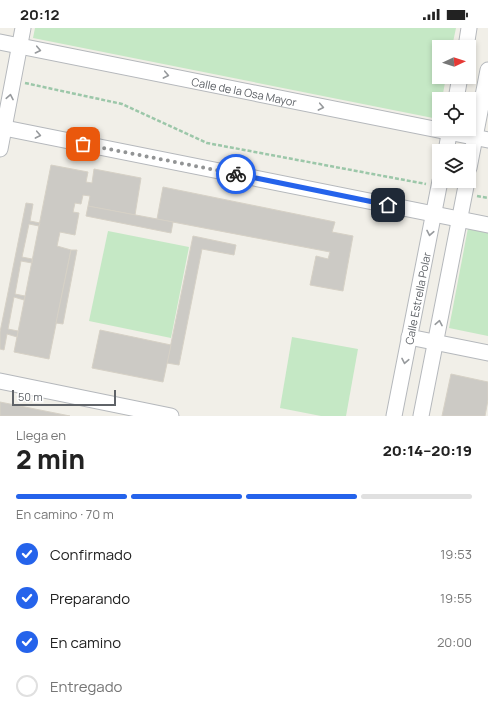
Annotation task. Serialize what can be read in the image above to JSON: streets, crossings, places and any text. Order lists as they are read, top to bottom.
{
  "streets": {
    "street": ["Calle de la Osa Mayor", "Calle Estrella Polar"]
  },
  "scale_bar": "50 m",
  "north": "right",
  "page": {
    "status": "20:12",
    "scale": "50 m",
    "heading": ["2 min", "Llega en", "20:14–20:19"],
    "bar": "En camino · 70 m",
    "list": [
      ["Confirmado", "19:53"],
      ["Preparando", "19:55"],
      ["En camino", "20:00"],
      "Entregado"
    ]
  }
}
